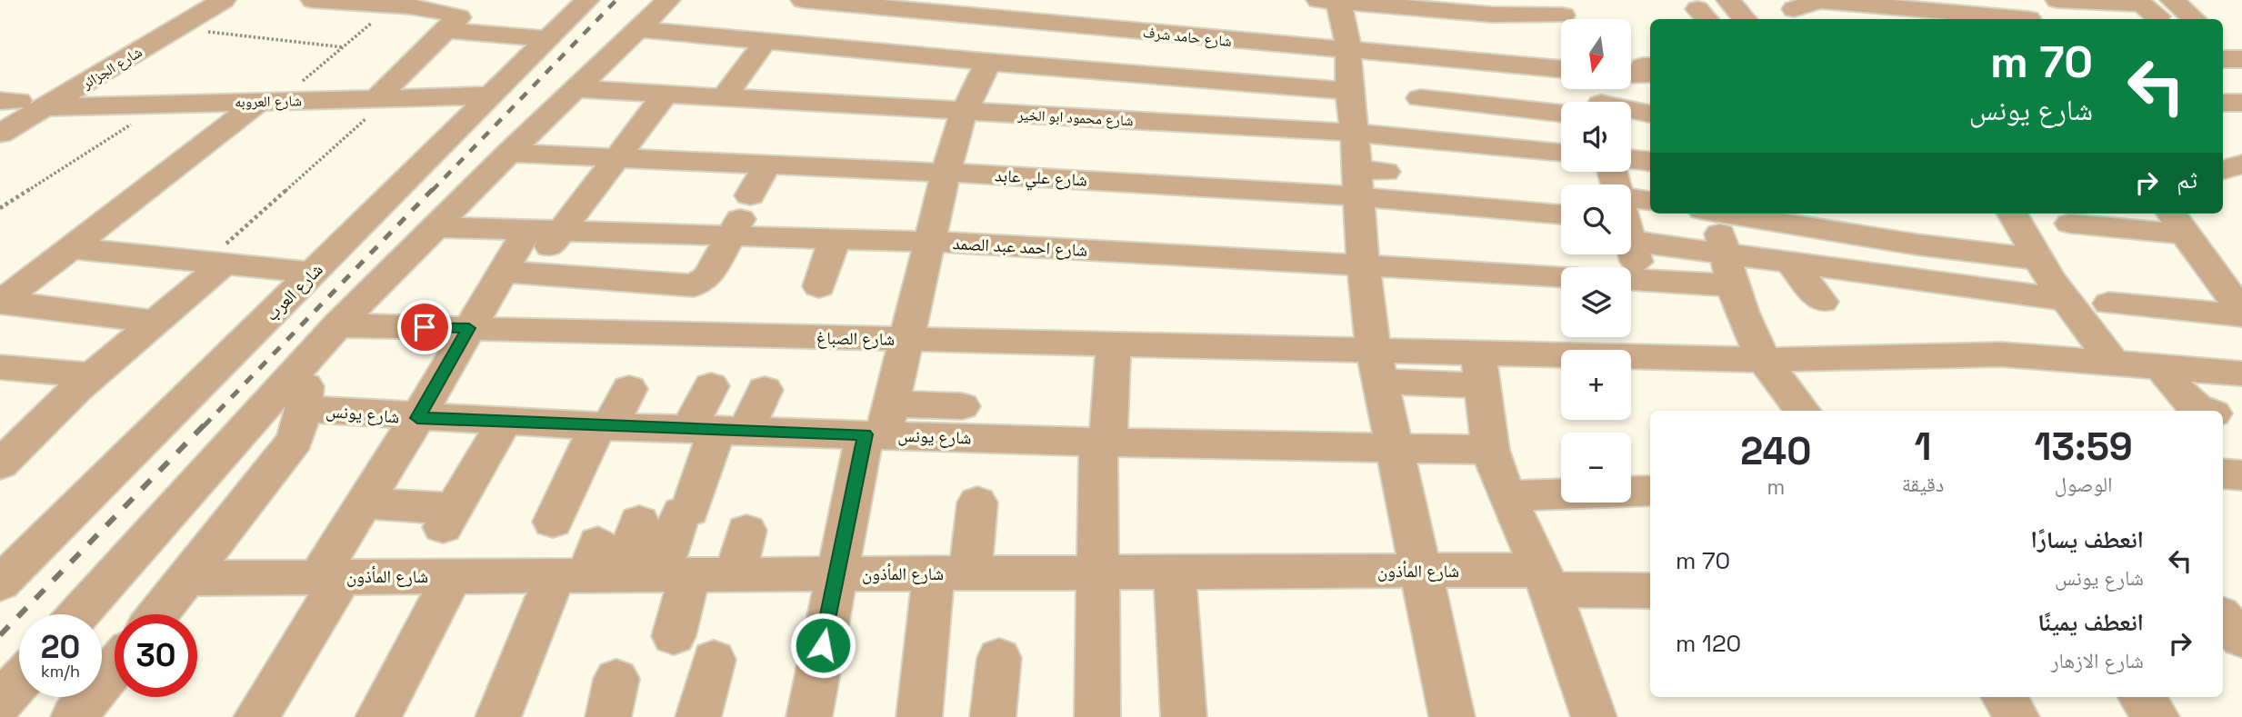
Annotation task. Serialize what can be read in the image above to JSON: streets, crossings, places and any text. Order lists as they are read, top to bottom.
{
  "streets": {
    "street": [
      "شارع حامد شرف",
      "شارع الجزائر",
      "شارع العروبه",
      "شارع محمود ابو الخير",
      "شارع علي عابد",
      "شارع احمد عبد الصمد",
      "شارع العرب",
      "شارع الصباغ",
      "شارع يونس",
      "شارع المأذون"
    ]
  },
  "crossings": [
    ["شارع الجزائر", "شارع العروبه"],
    ["شارع العروبه", "شارع العرب"],
    ["شارع محمود ابو الخير", "شارع علي عابد"]
  ],
  "north": "bottom",
  "page": {
    "map_buttons": ["+", "−"],
    "turn": ["70 m", "شارع يونس"],
    "then": "ثم",
    "eta": [
      "13:59",
      "الوصول",
      "1",
      "دقيقة",
      "240",
      "m"
    ],
    "list": [
      {
        "name": "انعطف يسارًا",
        "note": "شارع يونس",
        "value": "70 m"
      },
      {
        "name": "انعطف يمينًا",
        "note": "شارع الازهار",
        "value": "120 m"
      }
    ],
    "speed": "20 km/h",
    "limit": "30"
  }
}
